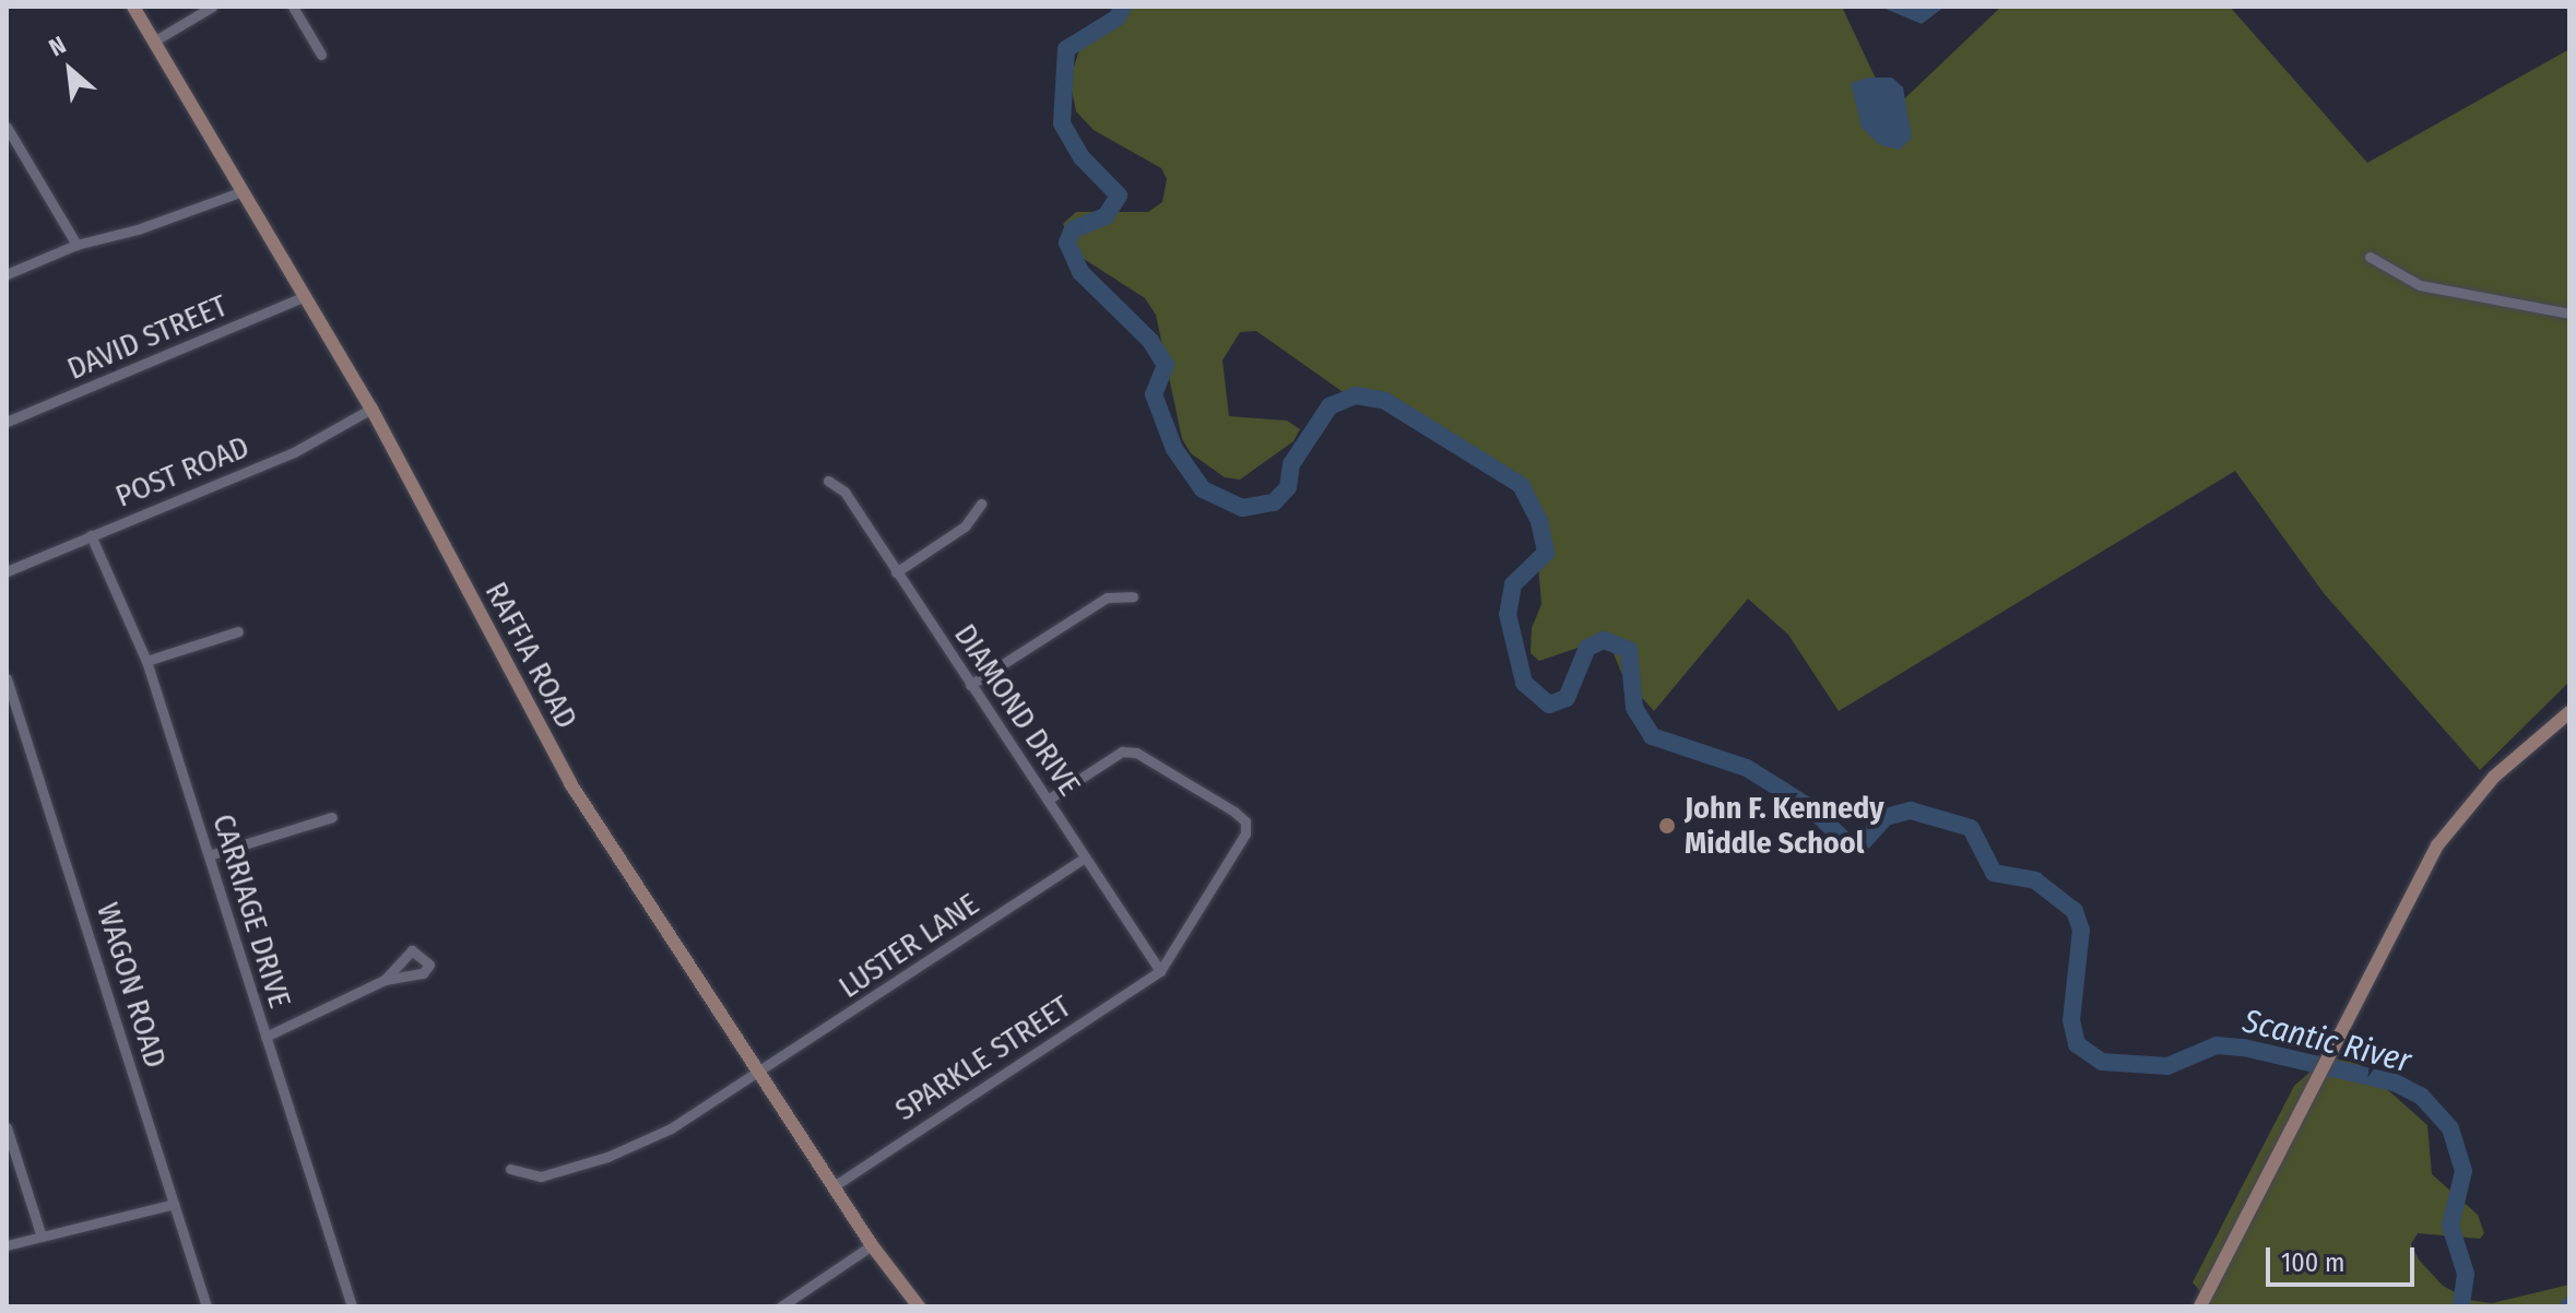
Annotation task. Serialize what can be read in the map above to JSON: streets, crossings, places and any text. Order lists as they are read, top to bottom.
{
  "streets": {
    "main road": ["RAFFIA ROAD"],
    "street": [
      "DAVID STREET",
      "POST ROAD",
      "DIAMOND DRIVE",
      "CARRIAGE DRIVE",
      "LUSTER LANE",
      "WAGON ROAD",
      "SPARKLE STREET"
    ]
  },
  "crossings": [
    ["DAVID STREET", "RAFFIA ROAD"],
    ["POST ROAD", "RAFFIA ROAD"],
    ["POST ROAD", "CARRIAGE DRIVE"],
    ["RAFFIA ROAD", "LUSTER LANE"],
    ["RAFFIA ROAD", "SPARKLE STREET"],
    ["DIAMOND DRIVE", "LUSTER LANE"],
    ["DIAMOND DRIVE", "SPARKLE STREET"]
  ],
  "water": ["Scantic River"],
  "places": ["John F. Kennedy Middle School"],
  "scale_bar": "100 m",
  "north": "top left"
}
